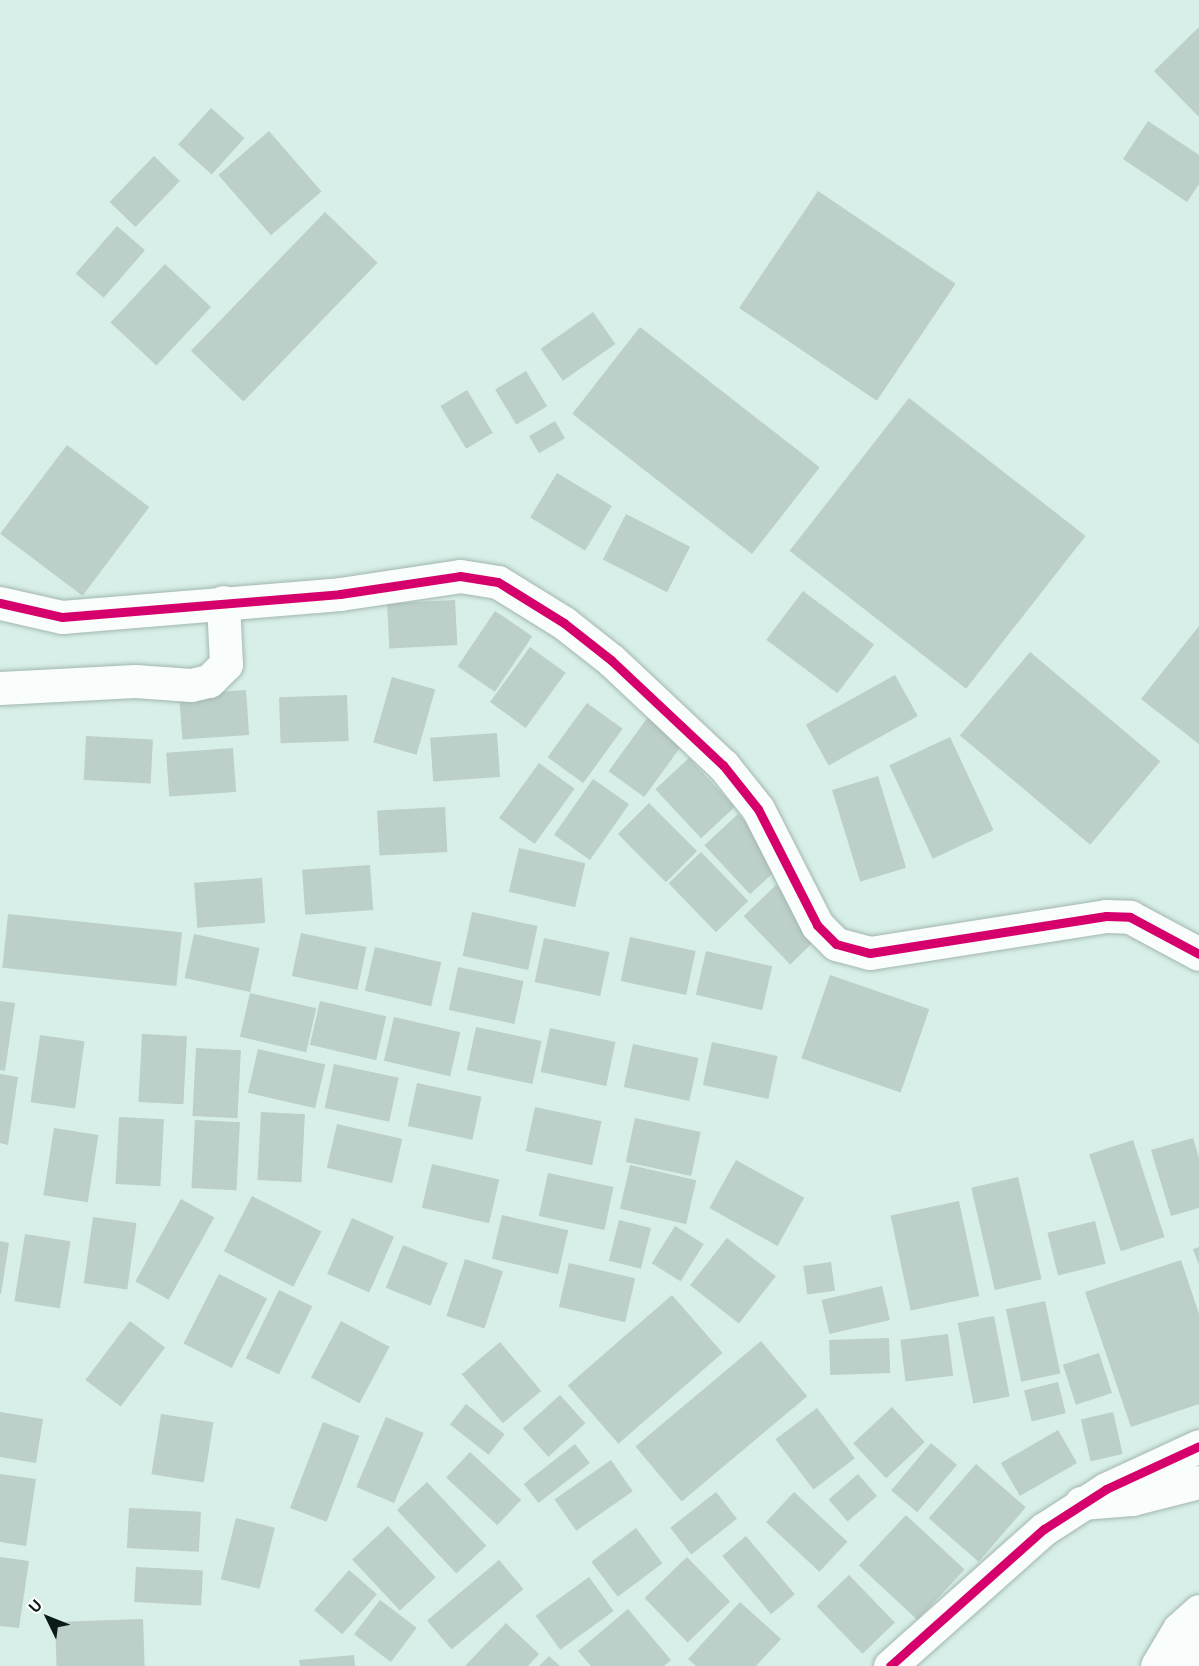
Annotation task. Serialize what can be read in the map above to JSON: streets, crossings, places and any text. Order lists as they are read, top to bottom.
{
  "north": "top left"
}
